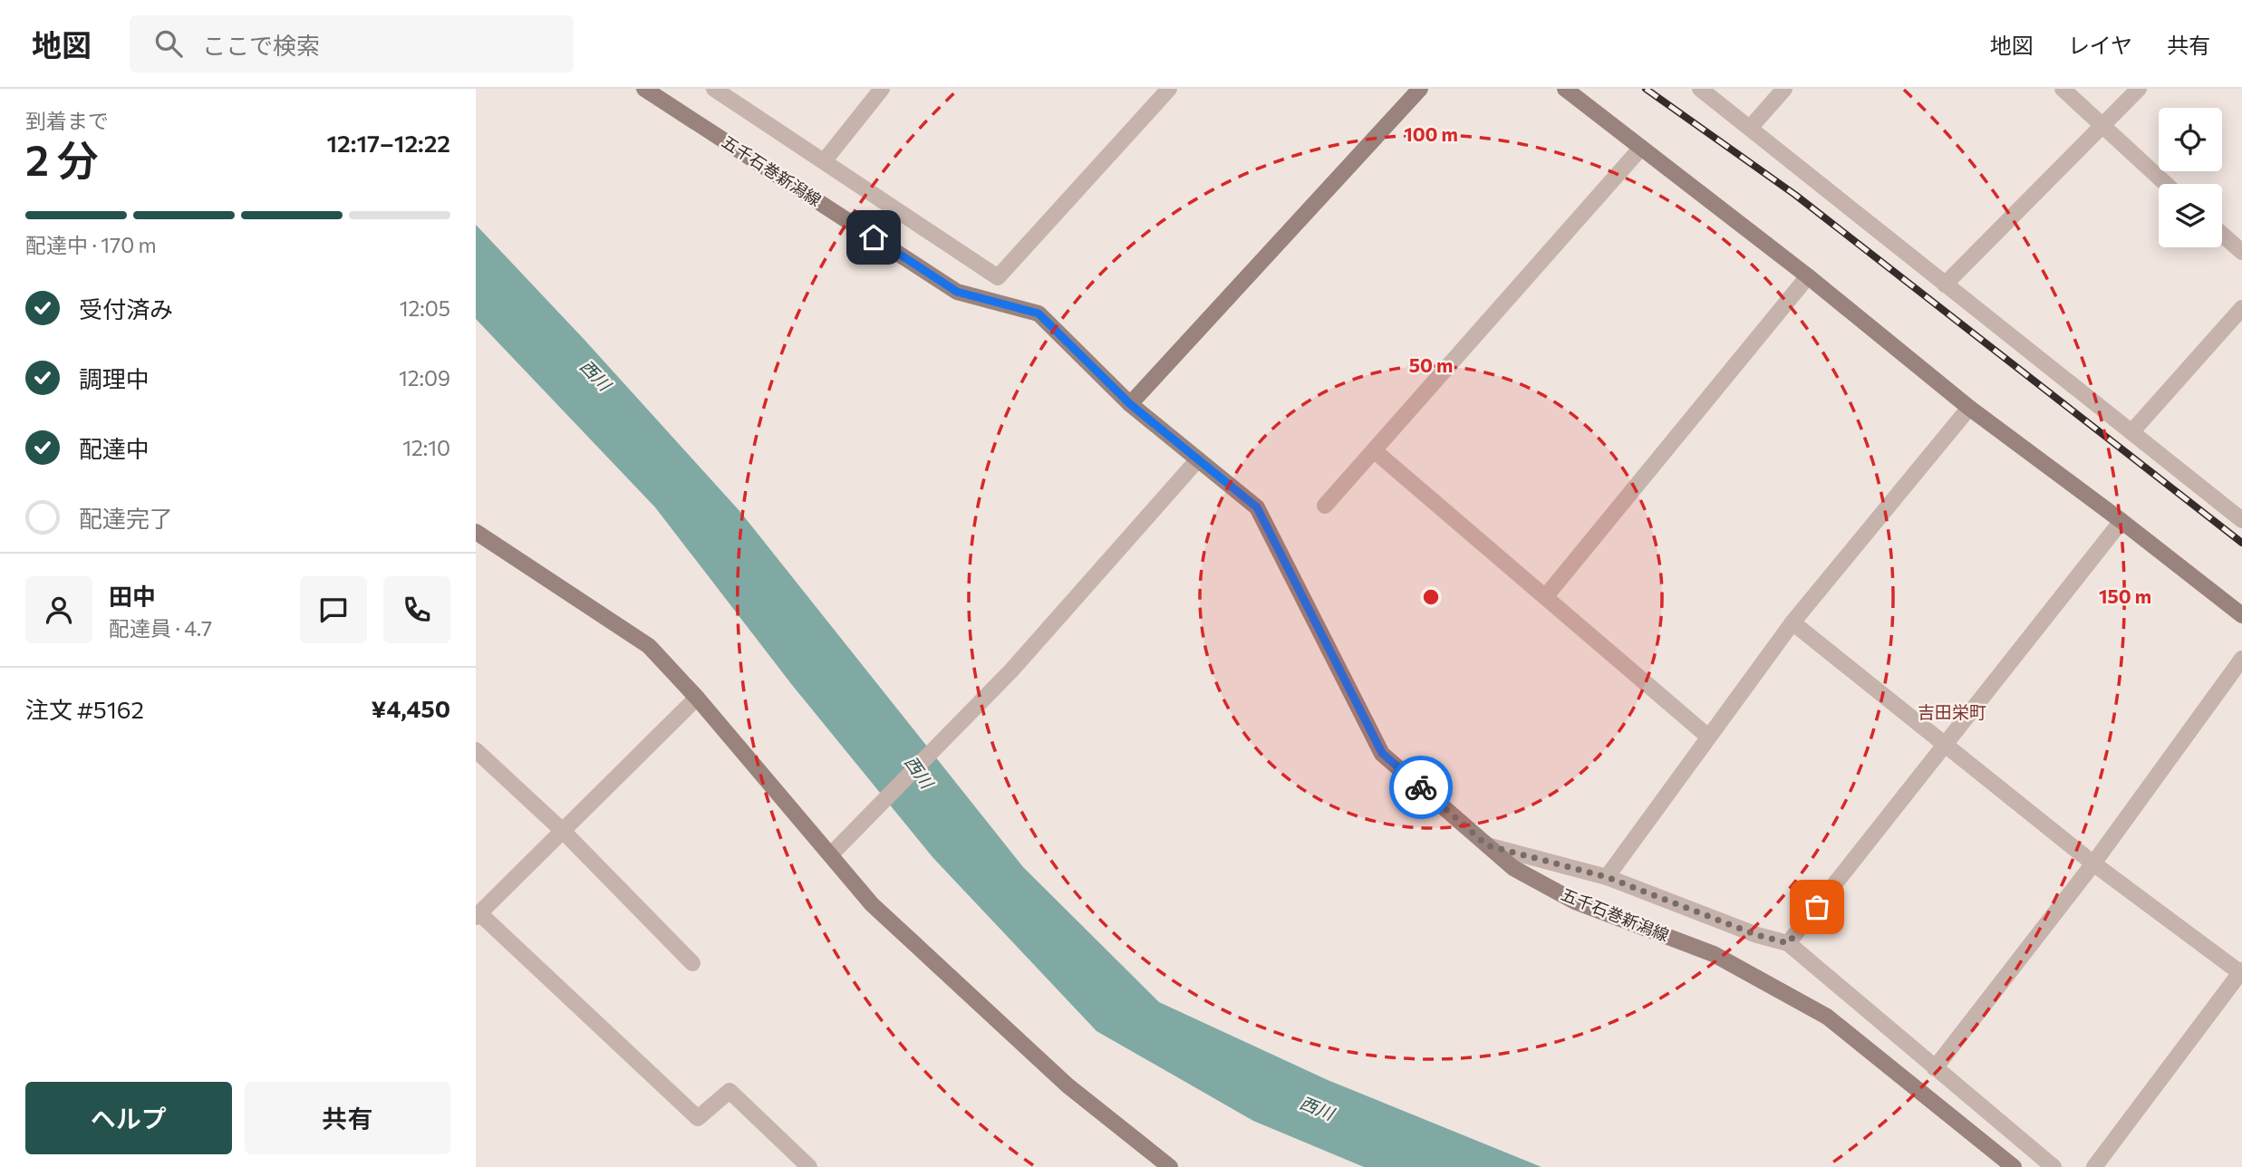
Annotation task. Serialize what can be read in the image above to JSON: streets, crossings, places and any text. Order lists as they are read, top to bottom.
{
  "streets": {
    "street": ["五千石巻新潟線"]
  },
  "districts": ["吉田栄町"],
  "water": ["西川"],
  "page": {
    "header": "地図",
    "search": "ここで検索",
    "nav": ["地図", "レイヤ", "共有"],
    "heading": ["2 分", "到着まで", "12:17–12:22"],
    "panel": [
      "田中",
      "配達員 · 4.7",
      "注文 #5162",
      "¥4,450"
    ],
    "bar": "配達中 · 170 m",
    "list": [
      ["受付済み", "12:05"],
      ["調理中", "12:09"],
      ["配達中", "12:10"],
      "配達完了"
    ],
    "buttons": ["ヘルプ", "共有"]
  },
  "rings": ["100 m", "50 m", "150 m"]
}
